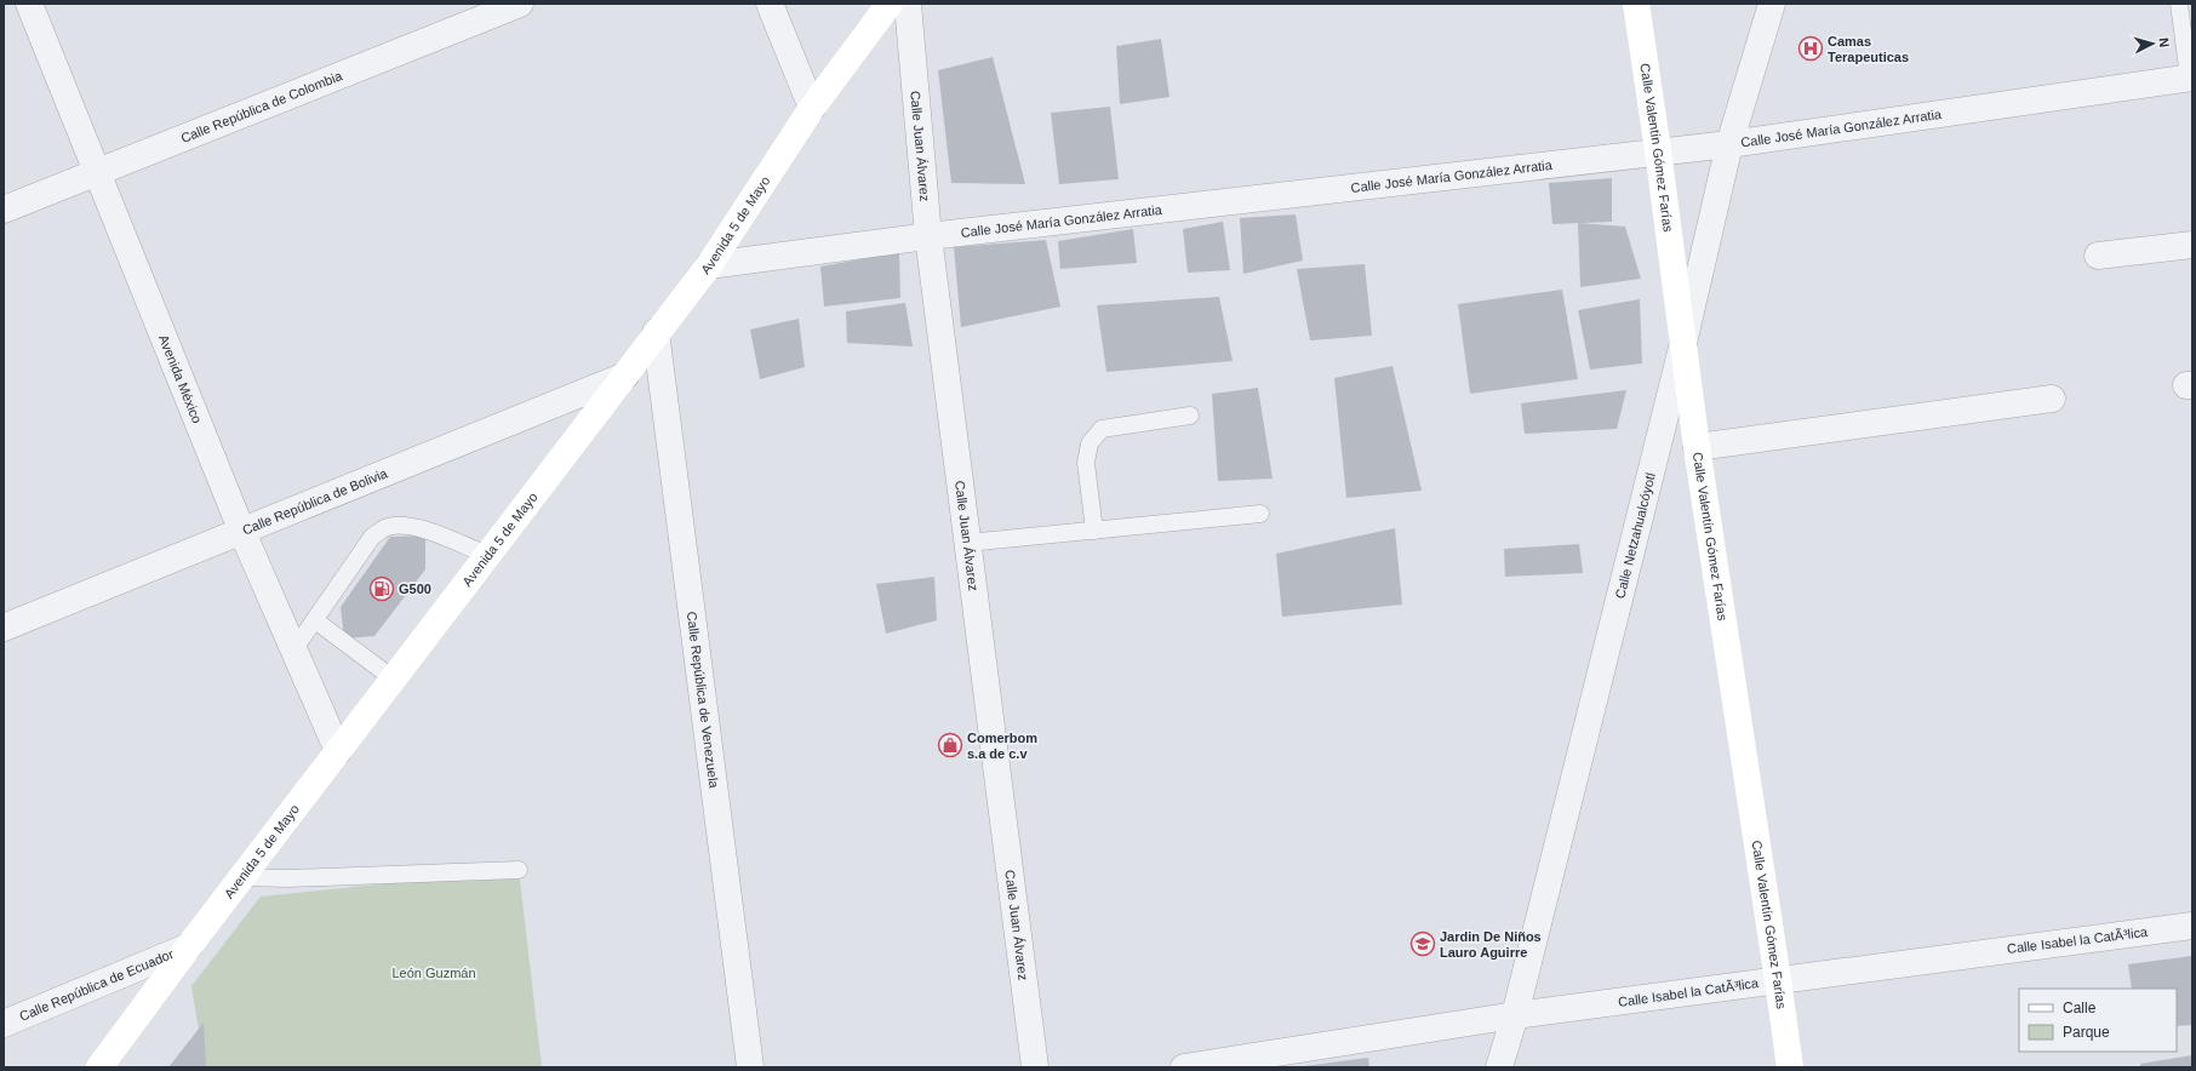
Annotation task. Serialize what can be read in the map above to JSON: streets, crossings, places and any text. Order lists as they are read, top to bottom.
{
  "streets": {
    "main road": ["Calle Valentín Gómez Farías", "Avenida 5 de Mayo"],
    "street": [
      "Calle República de Colombia",
      "Calle José María González Arratia",
      "Calle Juan Álvarez",
      "Avenida México",
      "Calle República de Bolivia",
      "Calle Netzahualcóyotl",
      "Calle República de Venezuela",
      "Calle Isabel la CatÃ³lica",
      "Calle República de Ecuador"
    ]
  },
  "crossings": [
    ["Calle República de Colombia", "Avenida México"],
    ["Calle José María González Arratia", "Calle Juan Álvarez"],
    ["Calle José María González Arratia", "Calle Valentín Gómez Farías"],
    ["Calle José María González Arratia", "Avenida 5 de Mayo"],
    ["Calle José María González Arratia", "Calle Netzahualcóyotl"],
    ["Calle Valentín Gómez Farías", "Calle Netzahualcóyotl"],
    ["Calle Valentín Gómez Farías", "Calle Isabel la CatÃ³lica"],
    ["Avenida 5 de Mayo", "Avenida México"],
    ["Avenida 5 de Mayo", "Calle República de Bolivia"],
    ["Avenida 5 de Mayo", "Calle República de Venezuela"],
    ["Avenida 5 de Mayo", "Calle República de Ecuador"],
    ["Avenida México", "Calle República de Bolivia"],
    ["Calle Netzahualcóyotl", "Calle Isabel la CatÃ³lica"]
  ],
  "parks": ["León Guzmán"],
  "places": {
    "hospital": ["Camas Terapeuticas"],
    "fuel station": ["G500"],
    "shop": ["Comerbom s.a de c.v"],
    "school or university": ["Jardin De Niños Lauro Aguirre"]
  },
  "legend": ["Calle", "Parque"],
  "north": "right"
}
